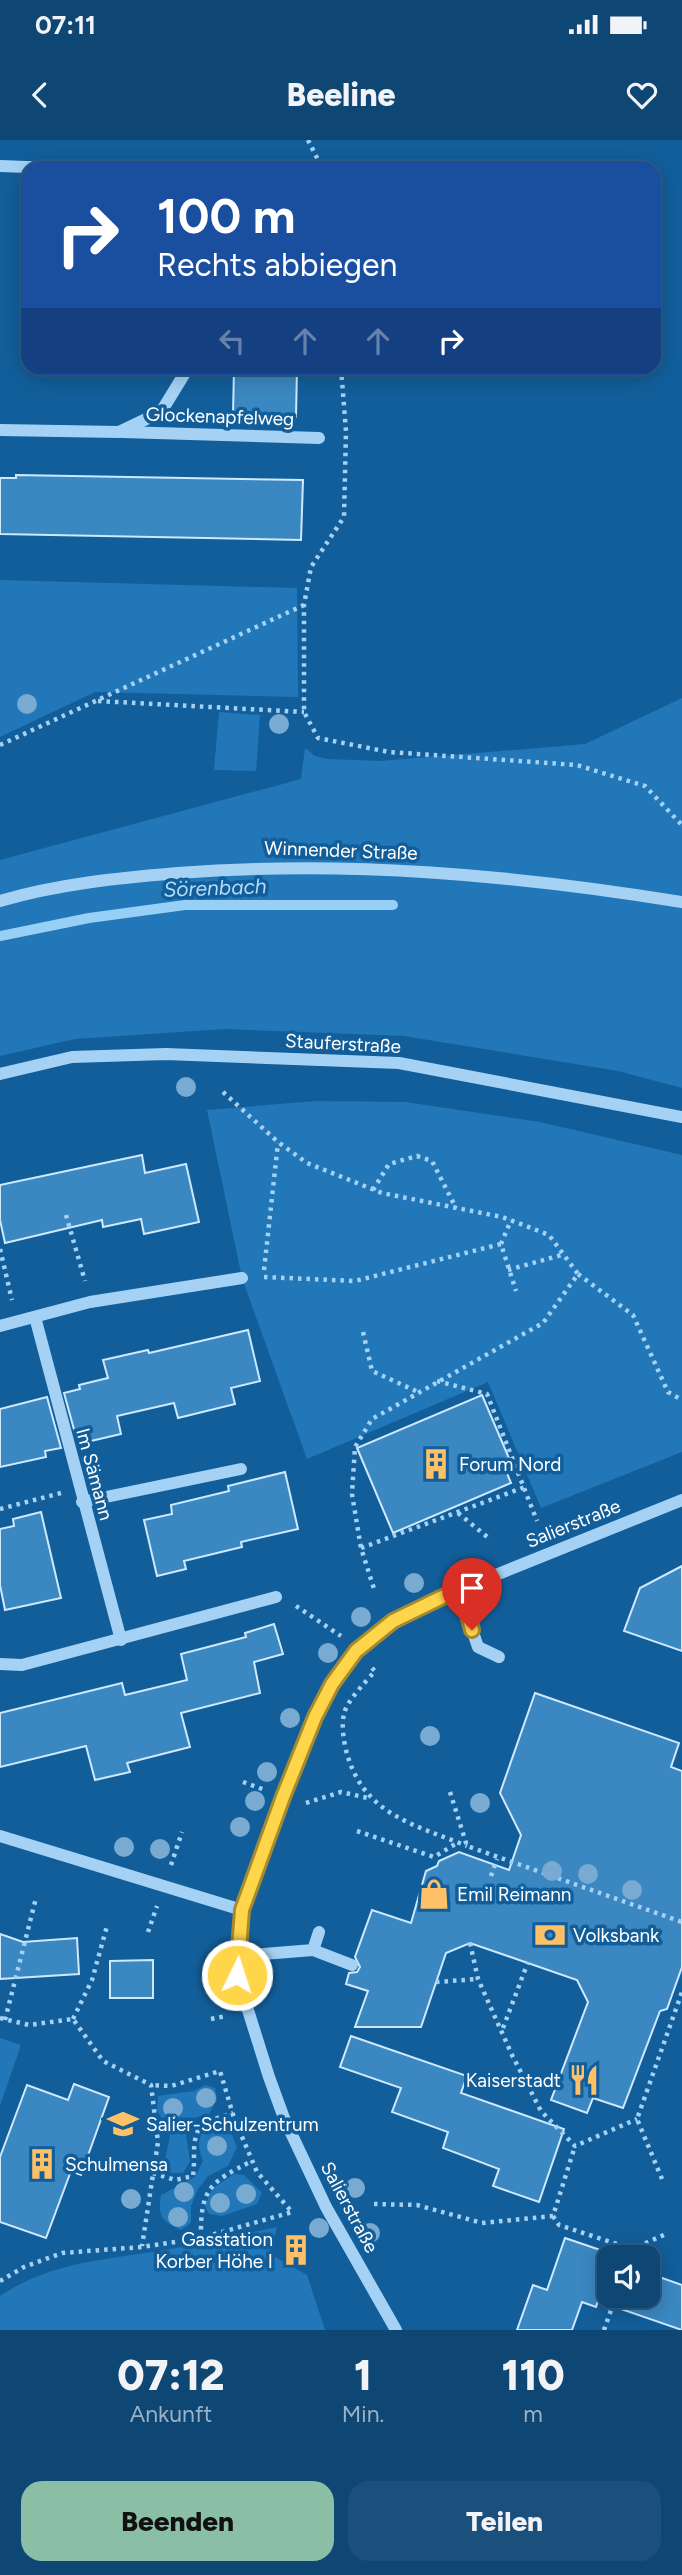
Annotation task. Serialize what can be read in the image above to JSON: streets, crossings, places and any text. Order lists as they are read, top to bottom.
{
  "streets": {
    "street": [
      "Glockenapfelweg",
      "Winnender Straße",
      "Stauferstraße",
      "Im Sämann",
      "Salierstraße"
    ]
  },
  "water": ["Sörenbach"],
  "places": {
    "building": ["Forum Nord", "Schulmensa", "Gasstation Korber Höhe I"],
    "shop": ["Emil Reimann"],
    "bank": ["Volksbank"],
    "restaurant": ["Kaiserstadt"],
    "school or university": ["Salier-Schulzentrum"]
  },
  "page": {
    "status": "07:11",
    "header": "Beeline",
    "turn": ["100 m", "Rechts abbiegen"],
    "eta": [
      "07:12",
      "Ankunft",
      "1",
      "Min.",
      "110",
      "m"
    ],
    "buttons": ["Beenden", "Teilen"]
  }
}
